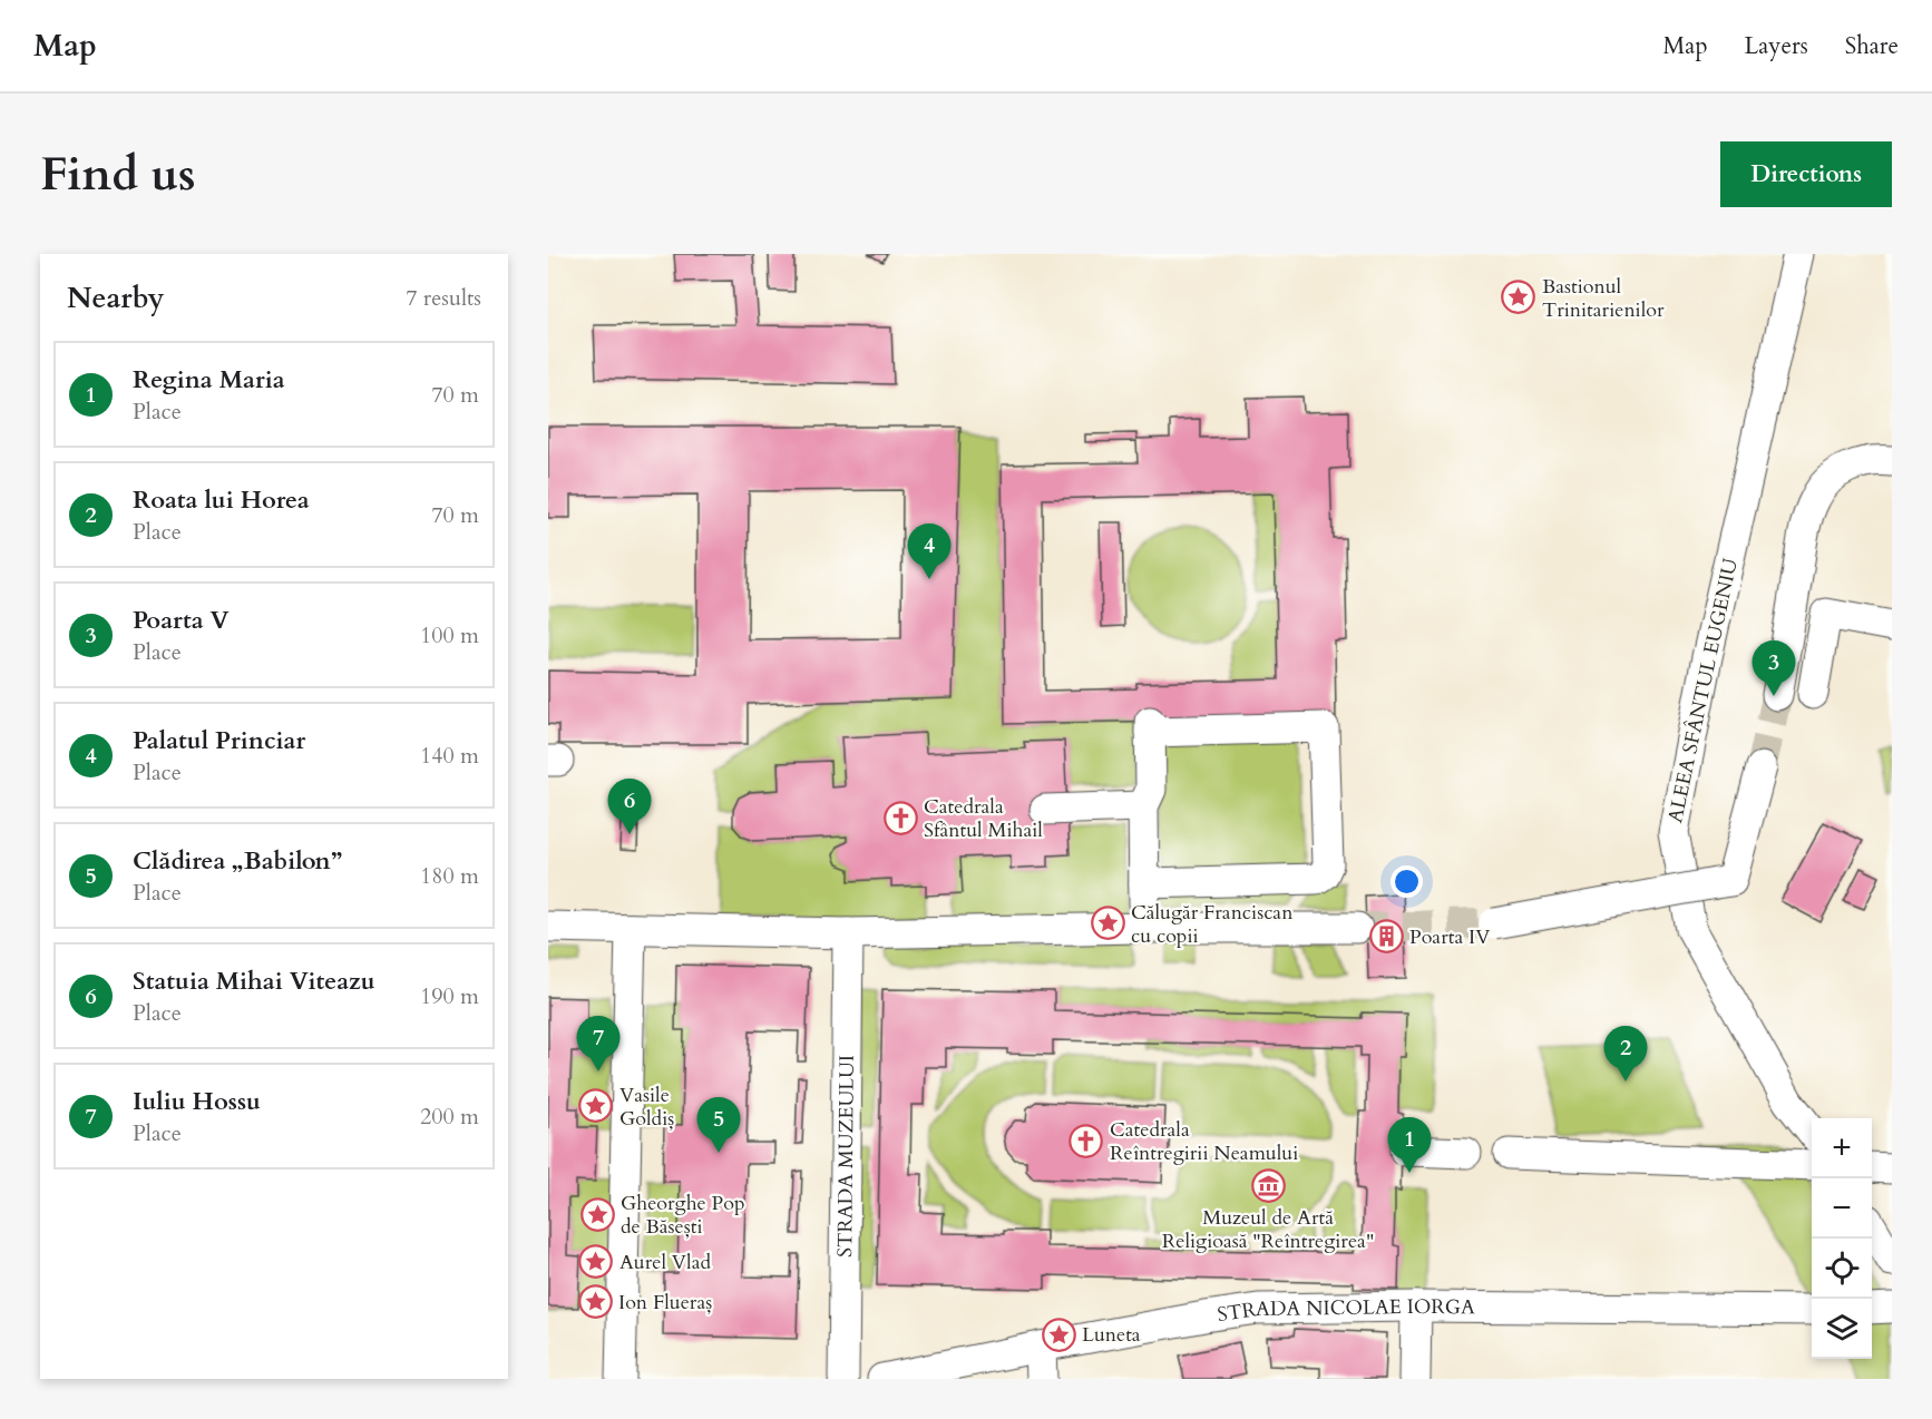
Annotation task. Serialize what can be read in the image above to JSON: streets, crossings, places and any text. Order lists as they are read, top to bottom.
{
  "streets": {
    "street": ["ALEEA SFÂNTUL EUGENIU", "STRADA MUZEULUI", "STRADA NICOLAE IORGA"]
  },
  "places": {
    "place": [
      "Bastionul Trinitarienilor",
      "Călugăr Franciscan cu copii",
      "Vasile Goldiș",
      "Gheorghe Pop de Băsești",
      "Aurel Vlad",
      "Ion Flueraș",
      "Luneta"
    ],
    "church": ["Catedrala Sfântul Mihail", "Catedrala Reîntregirii Neamului"],
    "building": ["Poarta IV"],
    "museum": ["Muzeul de Artă Religioasă \"Reîntregirea\""]
  },
  "page": {
    "header": "Map",
    "nav": ["Map", "Layers", "Share"],
    "buttons": "Directions",
    "title": "Find us",
    "heading": ["Nearby", "7 results"],
    "list": [
      {
        "mark": "1",
        "name": "Regina Maria",
        "note": "Place",
        "value": "70 m"
      },
      {
        "mark": "2",
        "name": "Roata lui Horea",
        "note": "Place",
        "value": "70 m"
      },
      {
        "mark": "3",
        "name": "Poarta V",
        "note": "Place",
        "value": "100 m"
      },
      {
        "mark": "4",
        "name": "Palatul Princiar",
        "note": "Place",
        "value": "140 m"
      },
      {
        "mark": "5",
        "name": "Clădirea „Babilon”",
        "note": "Place",
        "value": "180 m"
      },
      {
        "mark": "6",
        "name": "Statuia Mihai Viteazu",
        "note": "Place",
        "value": "190 m"
      },
      {
        "mark": "7",
        "name": "Iuliu Hossu",
        "note": "Place",
        "value": "200 m"
      }
    ],
    "pins": [
      "4",
      "3",
      "6",
      "7",
      "2",
      "5",
      "1"
    ],
    "map_buttons": ["+", "−"]
  }
}
